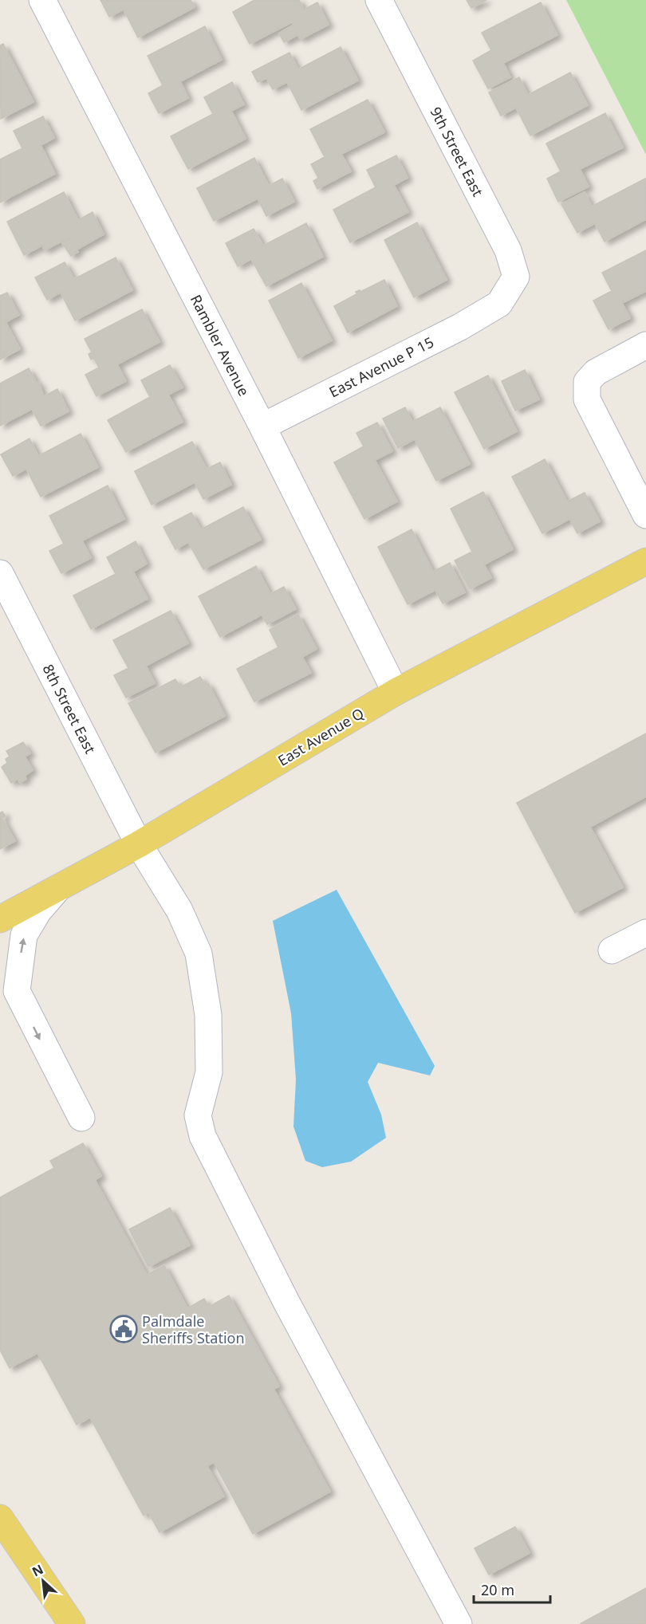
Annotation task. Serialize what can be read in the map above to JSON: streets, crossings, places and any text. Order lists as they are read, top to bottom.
{
  "streets": {
    "main road": ["East Avenue Q"],
    "street": [
      "9th Street East",
      "Rambler Avenue",
      "East Avenue P 15",
      "8th Street East"
    ]
  },
  "crossings": [
    ["9th Street East", "East Avenue P 15"],
    ["Rambler Avenue", "East Avenue P 15"],
    ["Rambler Avenue", "East Avenue Q"],
    ["8th Street East", "East Avenue Q"]
  ],
  "places": {
    "public building": ["Palmdale Sheriffs Station"]
  },
  "scale_bar": "20 m",
  "north": "top left"
}
